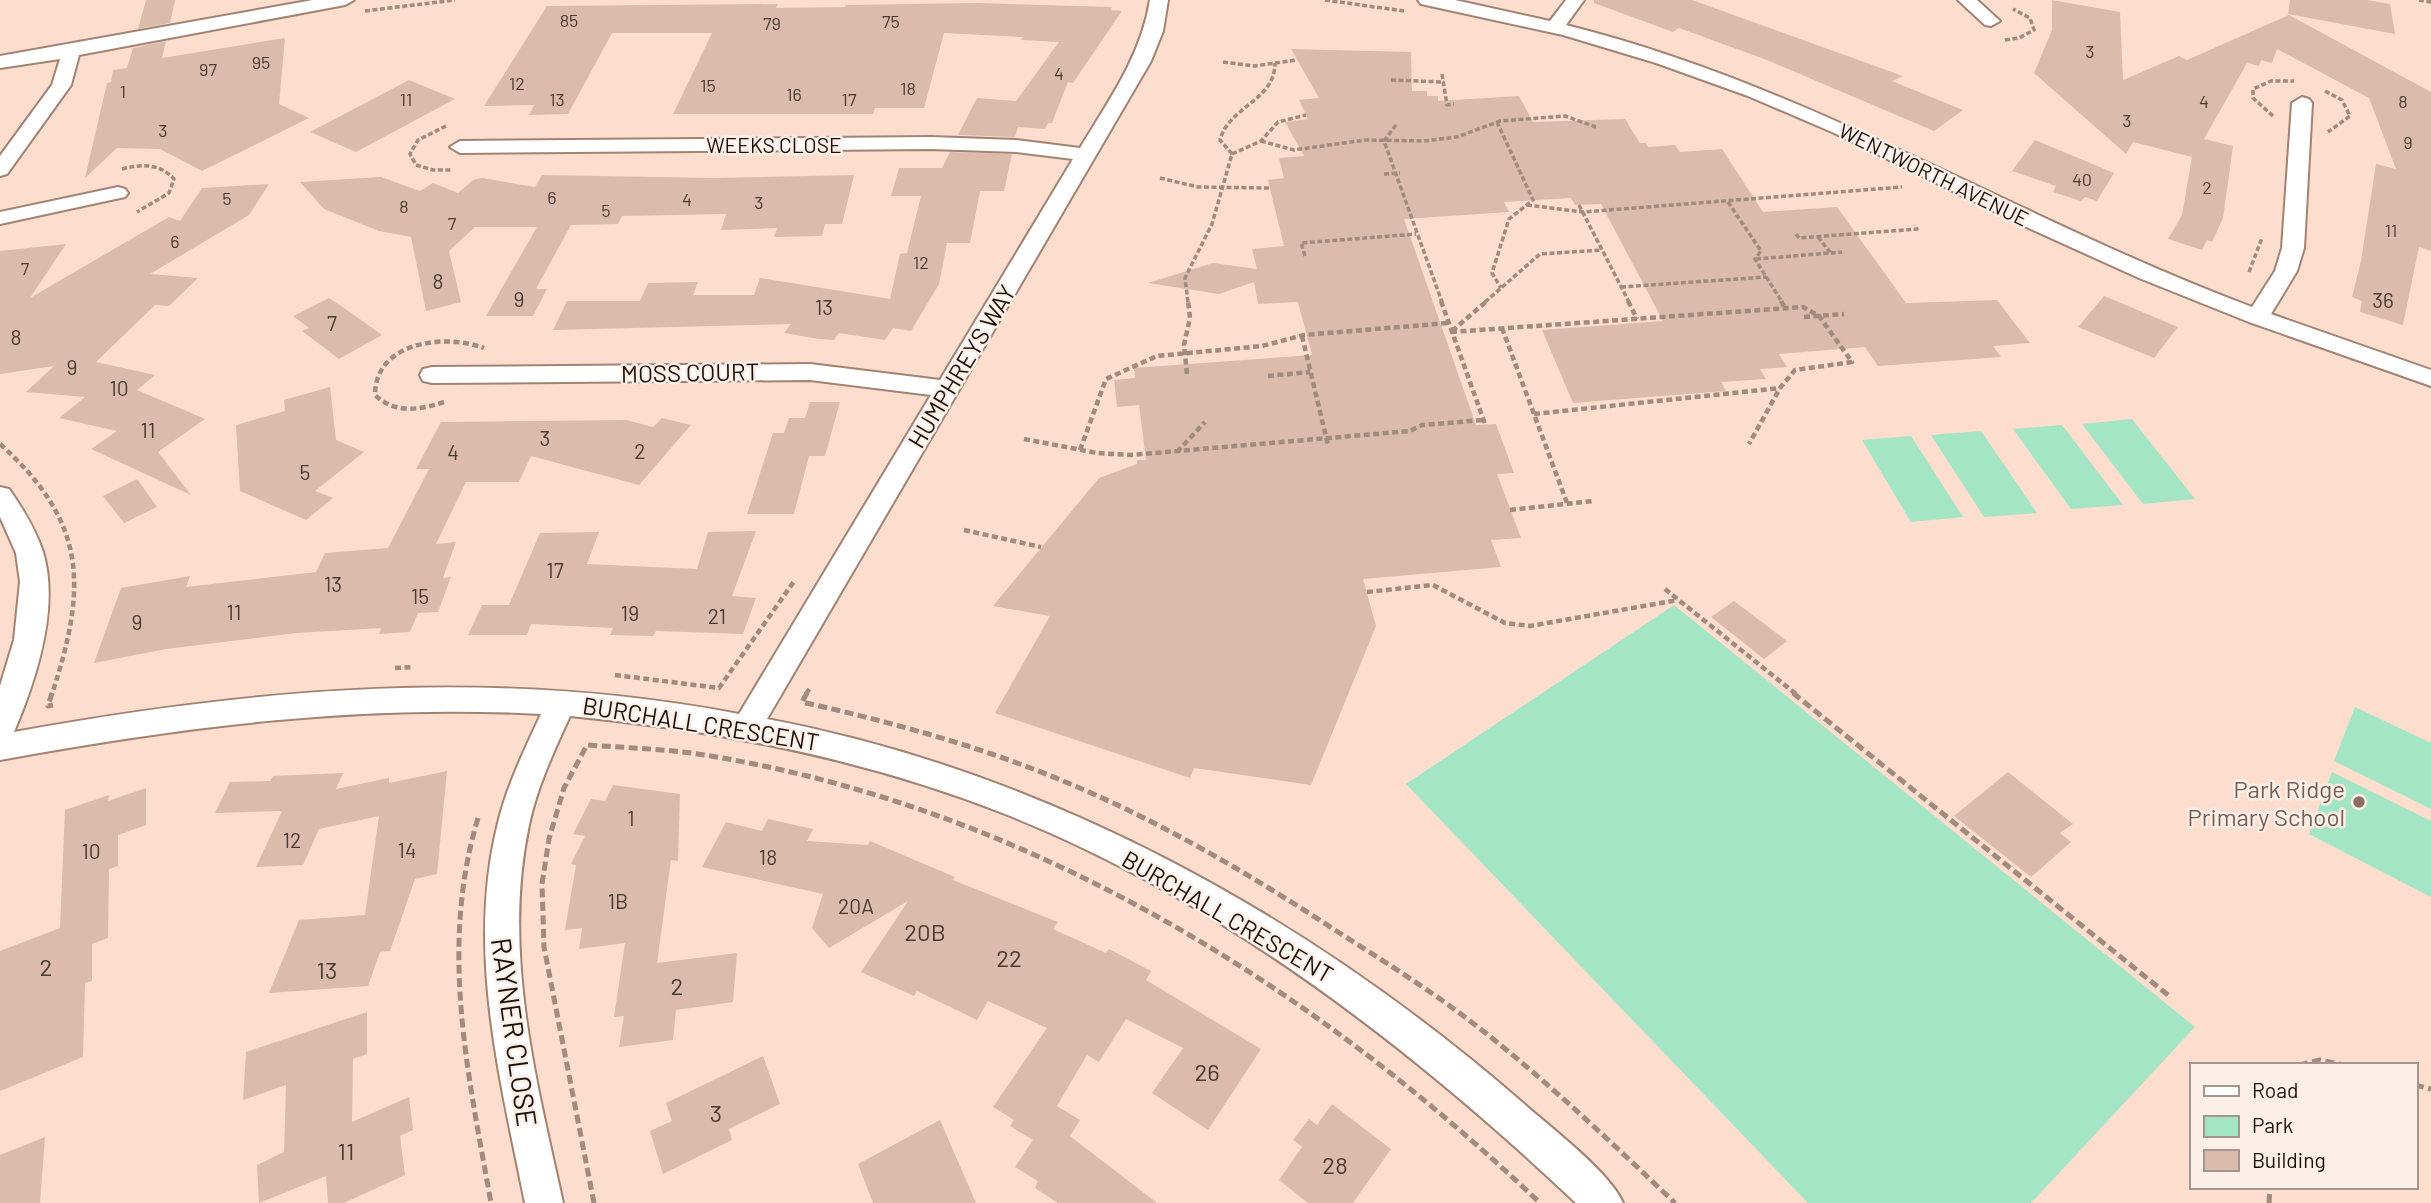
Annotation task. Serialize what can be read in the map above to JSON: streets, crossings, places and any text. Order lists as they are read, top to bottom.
{
  "streets": {
    "street": [
      "WEEKS CLOSE",
      "WENTWORTH AVENUE",
      "HUMPHREYS WAY",
      "MOSS COURT",
      "BURCHALL CRESCENT",
      "RAYNER CLOSE"
    ]
  },
  "crossings": [
    ["WEEKS CLOSE", "HUMPHREYS WAY"],
    ["HUMPHREYS WAY", "MOSS COURT"],
    ["HUMPHREYS WAY", "BURCHALL CRESCENT"],
    ["BURCHALL CRESCENT", "RAYNER CLOSE"]
  ],
  "places": ["Park Ridge Primary School"],
  "house_numbers": [
    "85",
    "75",
    "79",
    "3",
    "95",
    "97",
    "4",
    "12",
    "15",
    "18",
    "1",
    "16",
    "11",
    "13",
    "17",
    "4",
    "8",
    "3",
    "3",
    "9",
    "40",
    "2",
    "6",
    "5",
    "4",
    "3",
    "8",
    "5",
    "7",
    "11",
    "6",
    "12",
    "7",
    "8",
    "9",
    "36",
    "13",
    "7",
    "8",
    "9",
    "10",
    "11",
    "3",
    "2",
    "4",
    "5",
    "17",
    "13",
    "15",
    "11",
    "19",
    "21",
    "9",
    "1",
    "12",
    "14",
    "10",
    "18",
    "1B",
    "20A",
    "20B",
    "22",
    "2",
    "13",
    "2",
    "26",
    "3",
    "11",
    "28"
  ],
  "legend": ["Road", "Park", "Building"]
}
